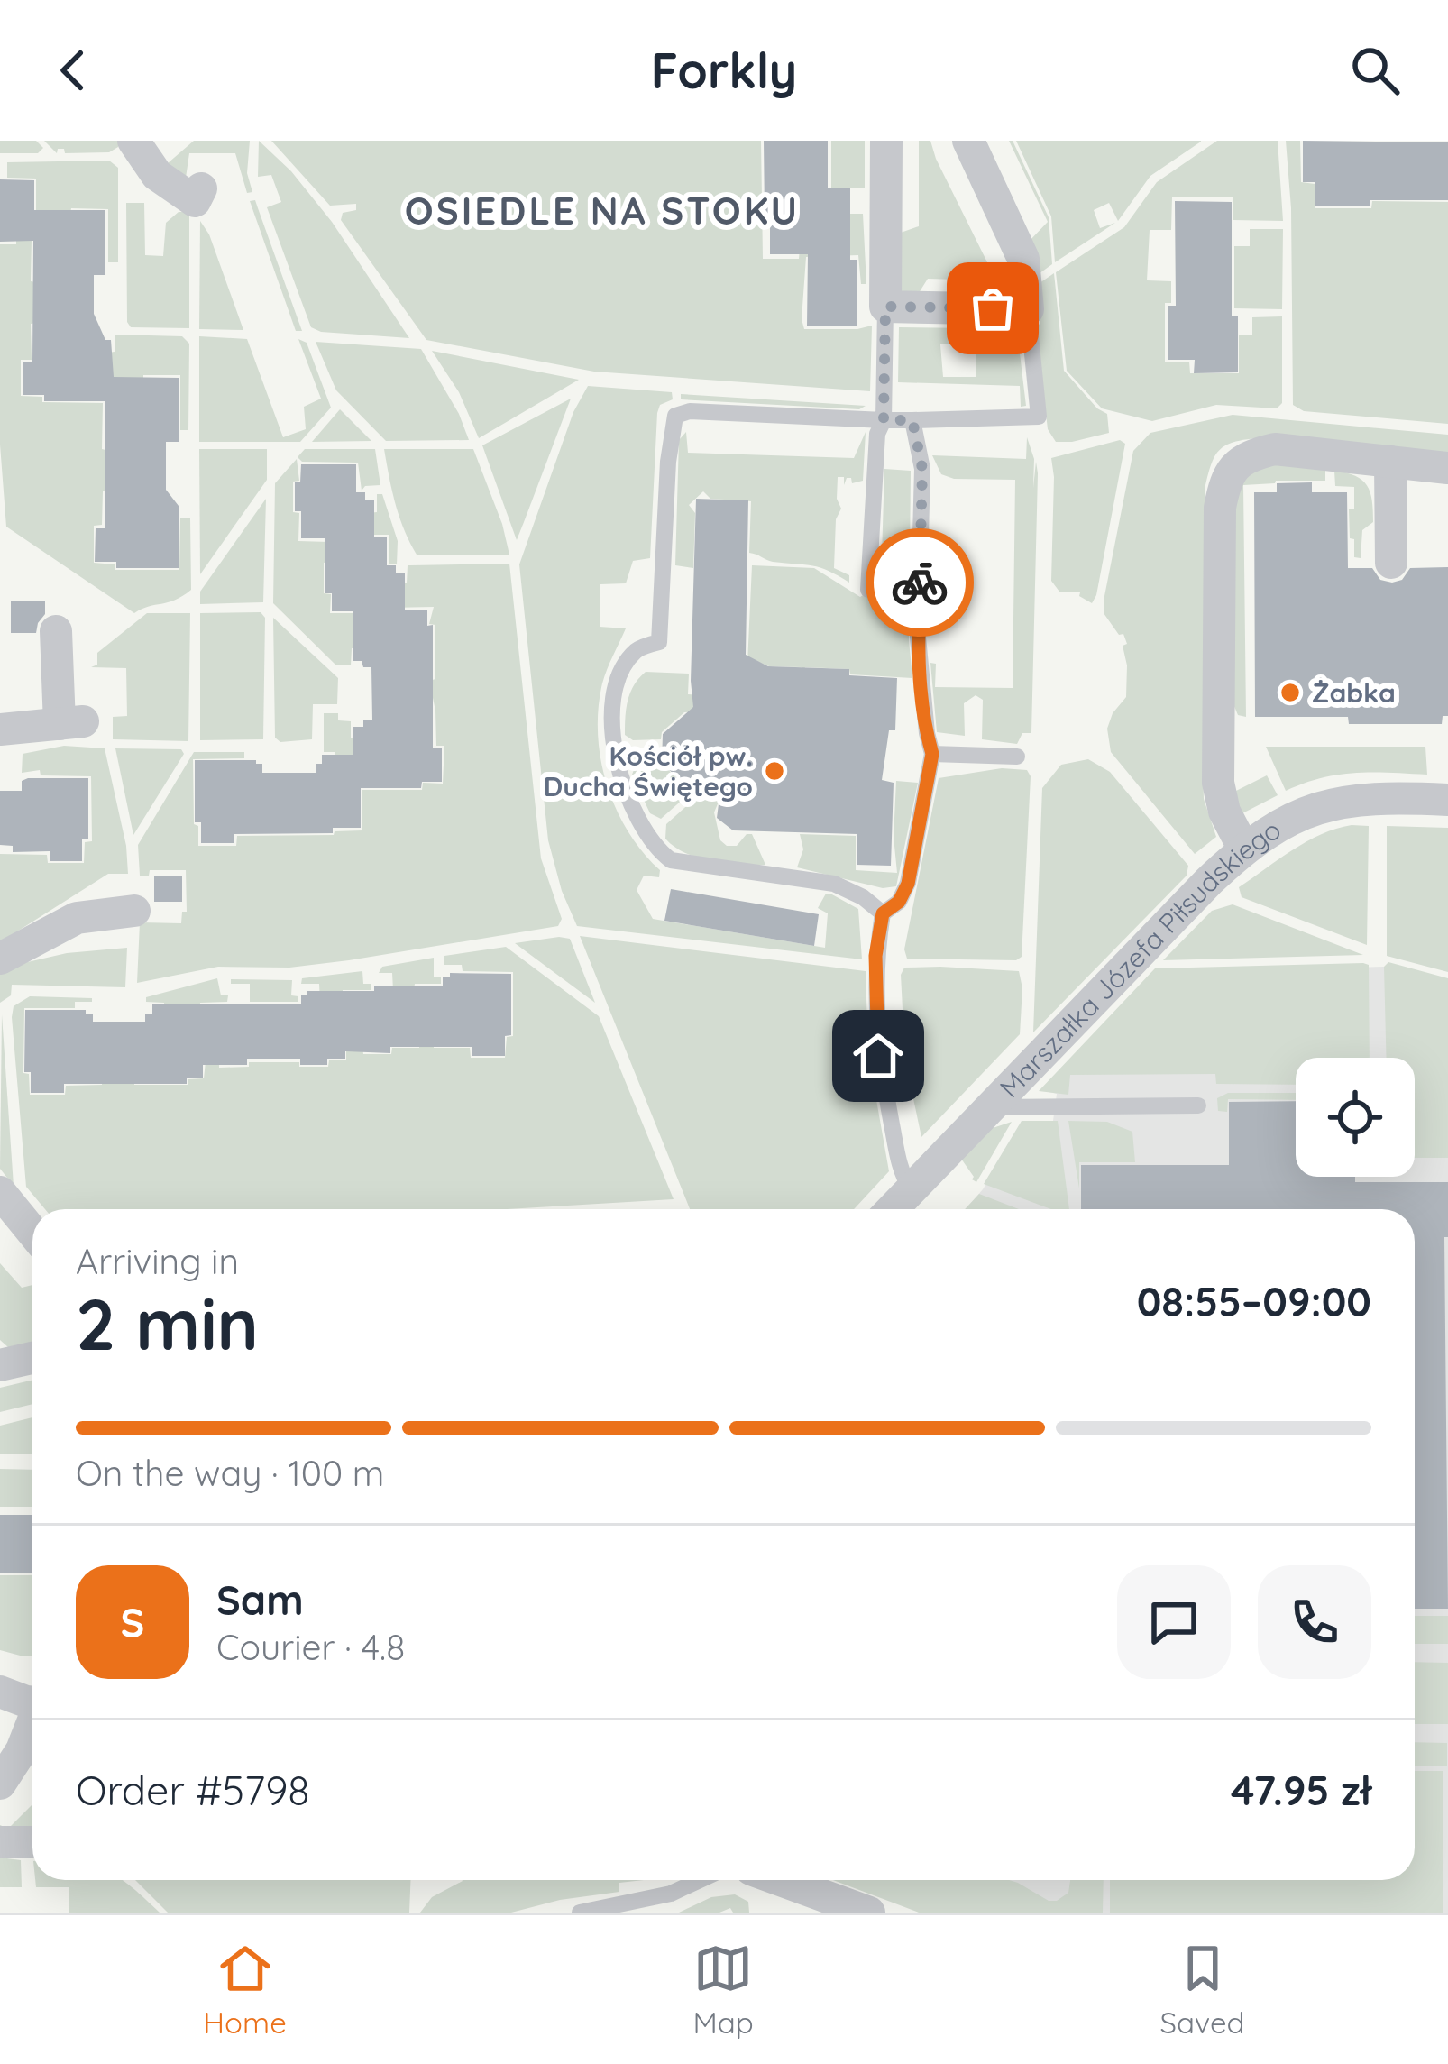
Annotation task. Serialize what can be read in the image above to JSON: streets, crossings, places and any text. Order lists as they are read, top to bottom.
{
  "streets": {
    "street": ["Marszałka Józefa Piłsudskiego"]
  },
  "districts": ["OSIEDLE NA STOKU"],
  "places": ["Żabka", "Kościół pw. Ducha Świętego"],
  "page": {
    "header": "Forkly",
    "heading": ["2 min", "Arriving in", "08:55–09:00"],
    "panel": [
      "Sam",
      "Courier · 4.8",
      "Order #5798",
      "47.95 zł"
    ],
    "bar": "On the way · 100 m",
    "round": "S",
    "tabs": ["Home", "Map", "Saved"]
  }
}
